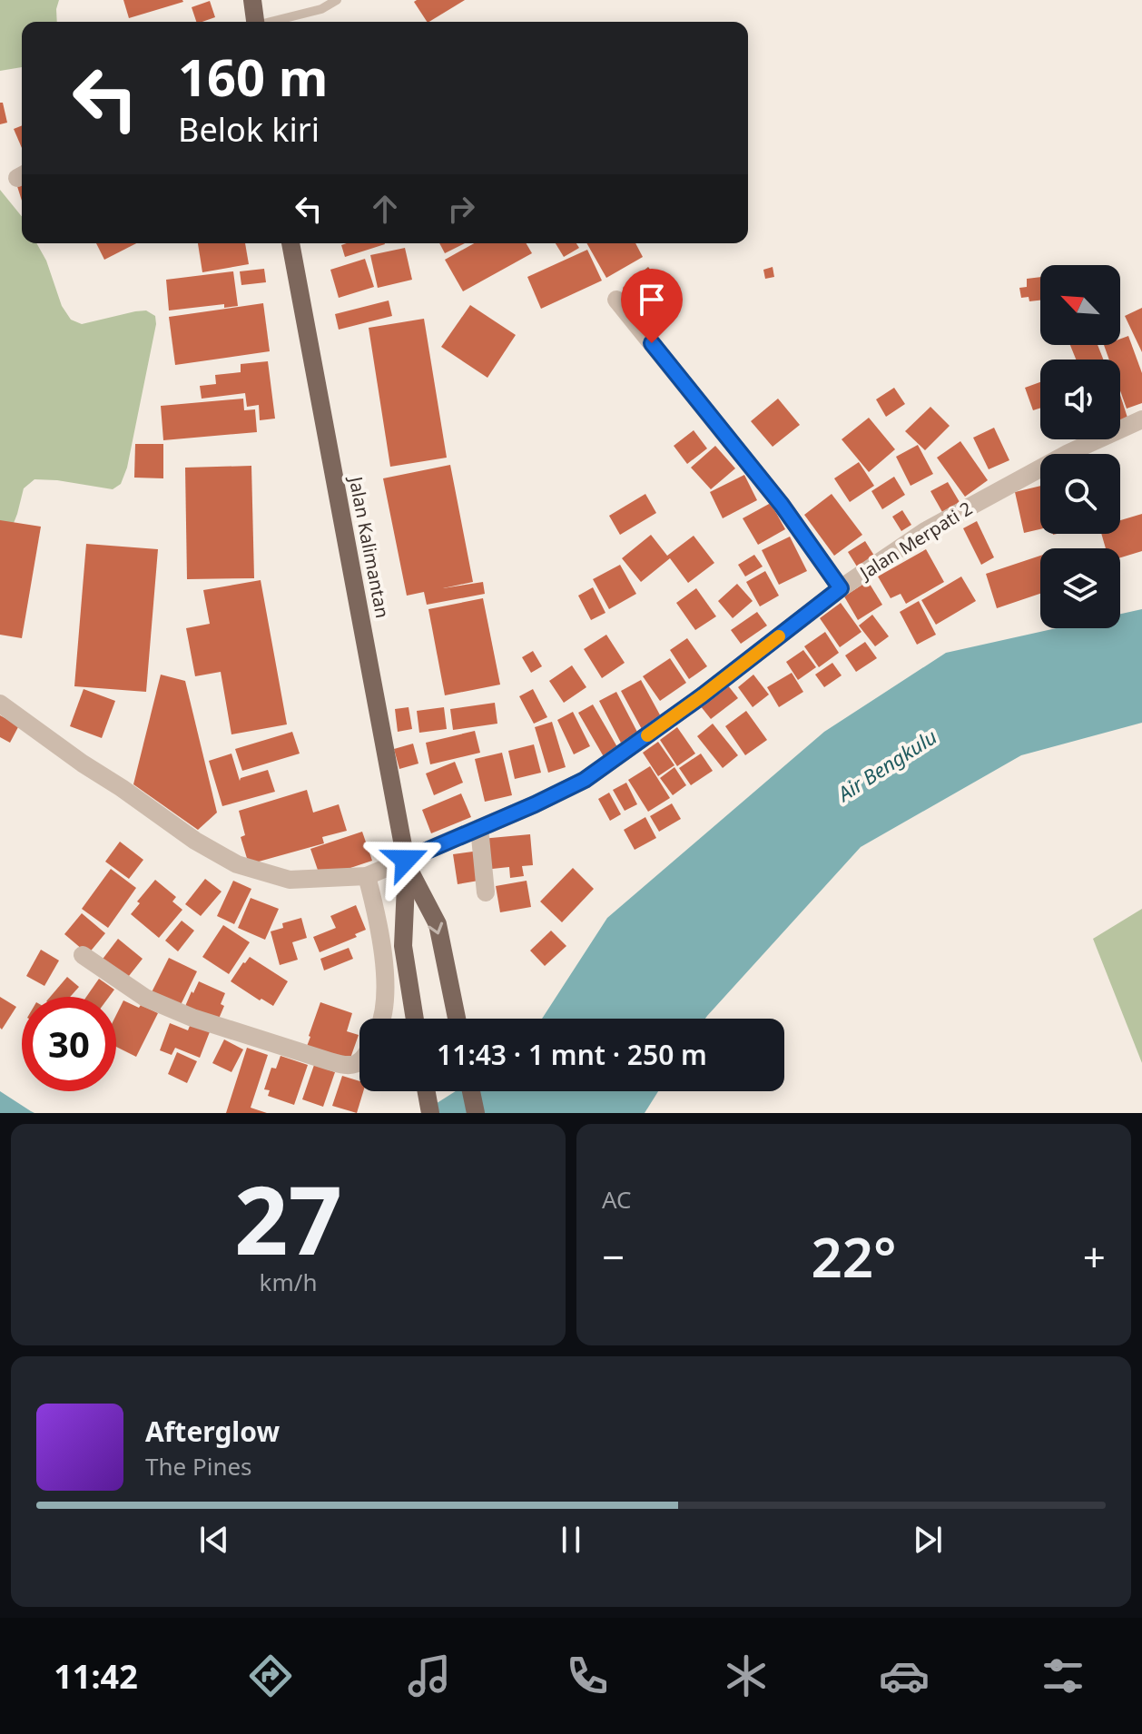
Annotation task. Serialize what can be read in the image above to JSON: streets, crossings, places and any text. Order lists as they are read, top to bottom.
{
  "streets": {
    "main road": ["Jalan Kalimantan"],
    "street": ["Jalan Merpati 2"]
  },
  "crossings": [
    ["Jalan Merpati 2", "Jalan Kalimantan"]
  ],
  "water": ["Air Bengkulu"],
  "north": "top left",
  "page": {
    "turn": ["160 m", "Belok kiri"],
    "limit": "30",
    "trip": "11:43 · 1 mnt · 250 m",
    "tile": [
      ["27", "km/h"],
      "AC"
    ],
    "heat": ["−", "22°", "+"],
    "song": ["Afterglow", "The Pines"],
    "tabs": "11:42"
  }
}
